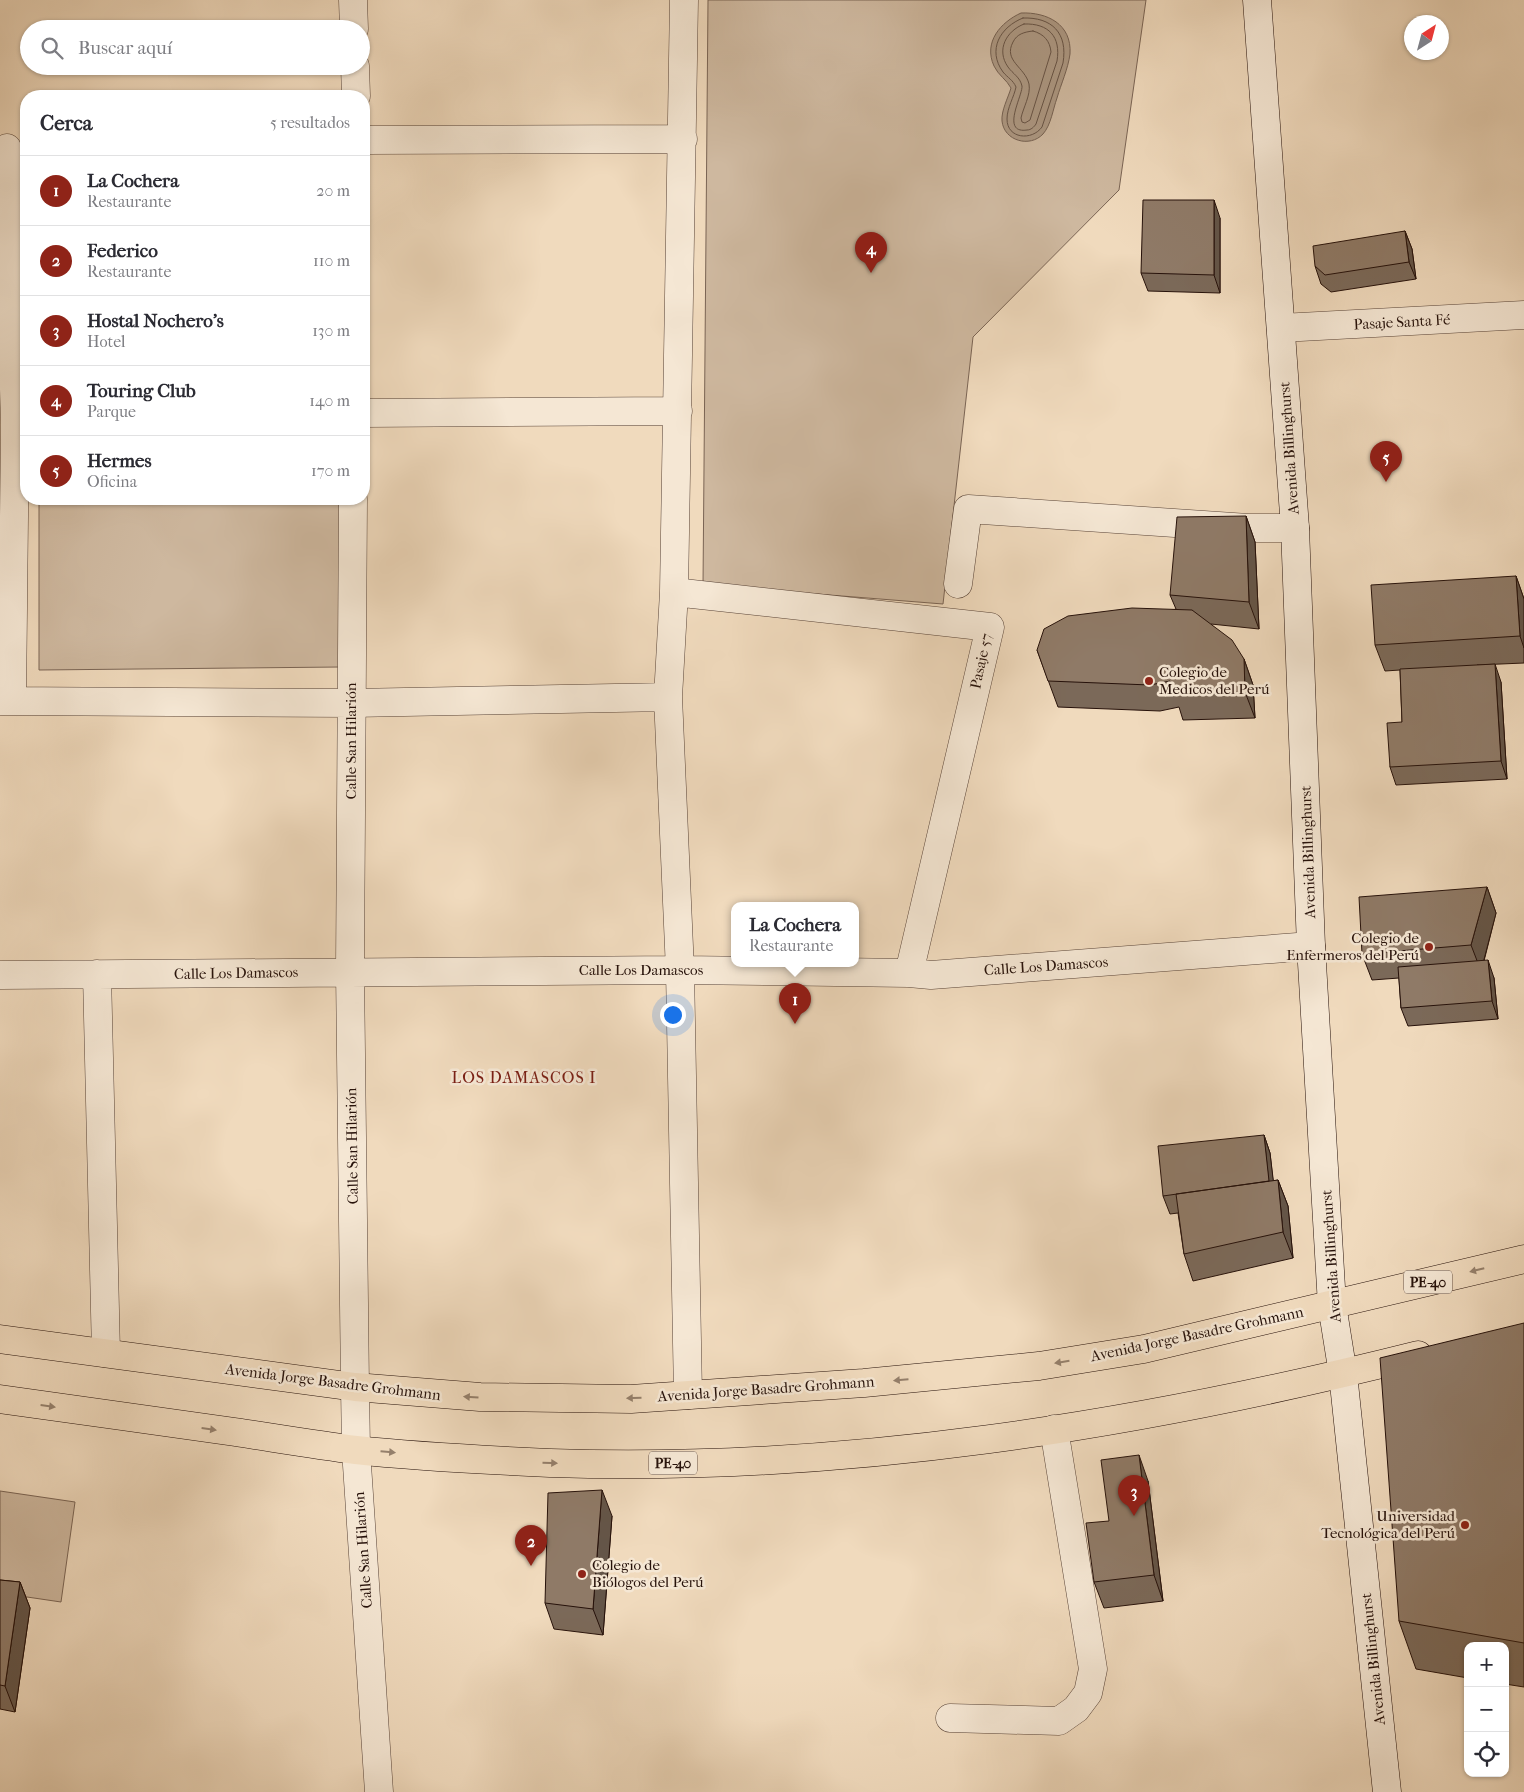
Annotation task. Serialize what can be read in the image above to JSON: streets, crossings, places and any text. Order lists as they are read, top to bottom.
{
  "streets": {
    "highway": ["PE-40", "Avenida Jorge Basadre Grohmann"],
    "street": [
      "Pasaje Santa Fé",
      "Avenida Billinghurst",
      "Pasaje 57",
      "Calle San Hilarión",
      "Calle Los Damascos"
    ]
  },
  "crossings": [
    ["Pasaje Santa Fé", "Avenida Billinghurst"],
    ["Avenida Billinghurst", "Calle Los Damascos"],
    ["Avenida Billinghurst", "PE-40"],
    ["Avenida Billinghurst", "Avenida Jorge Basadre Grohmann"],
    ["Pasaje 57", "Calle Los Damascos"],
    ["Calle San Hilarión", "Calle Los Damascos"],
    ["Calle San Hilarión", "PE-40"],
    ["Calle San Hilarión", "Avenida Jorge Basadre Grohmann"]
  ],
  "districts": ["LOS DAMASCOS I"],
  "places": [
    "Colegio de Medicos del Perú",
    "Colegio de Enfermeros del Perú",
    "Universidad Tecnológica del Perú",
    "Colegio de Biólogos del Perú"
  ],
  "north": "top right",
  "page": {
    "search": "Buscar aquí",
    "heading": ["Cerca", "5 resultados"],
    "list": [
      {
        "mark": "1",
        "name": "La Cochera",
        "note": "Restaurante",
        "value": "20 m"
      },
      {
        "mark": "2",
        "name": "Federico",
        "note": "Restaurante",
        "value": "110 m"
      },
      {
        "mark": "3",
        "name": "Hostal Nochero's",
        "note": "Hotel",
        "value": "130 m"
      },
      {
        "mark": "4",
        "name": "Touring Club",
        "note": "Parque",
        "value": "140 m"
      },
      {
        "mark": "5",
        "name": "Hermes",
        "note": "Oficina",
        "value": "170 m"
      }
    ],
    "pins": [
      "4",
      "5",
      "1",
      "3",
      "2"
    ],
    "popup": ["La Cochera", "Restaurante"],
    "map_buttons": ["+", "−"]
  }
}
